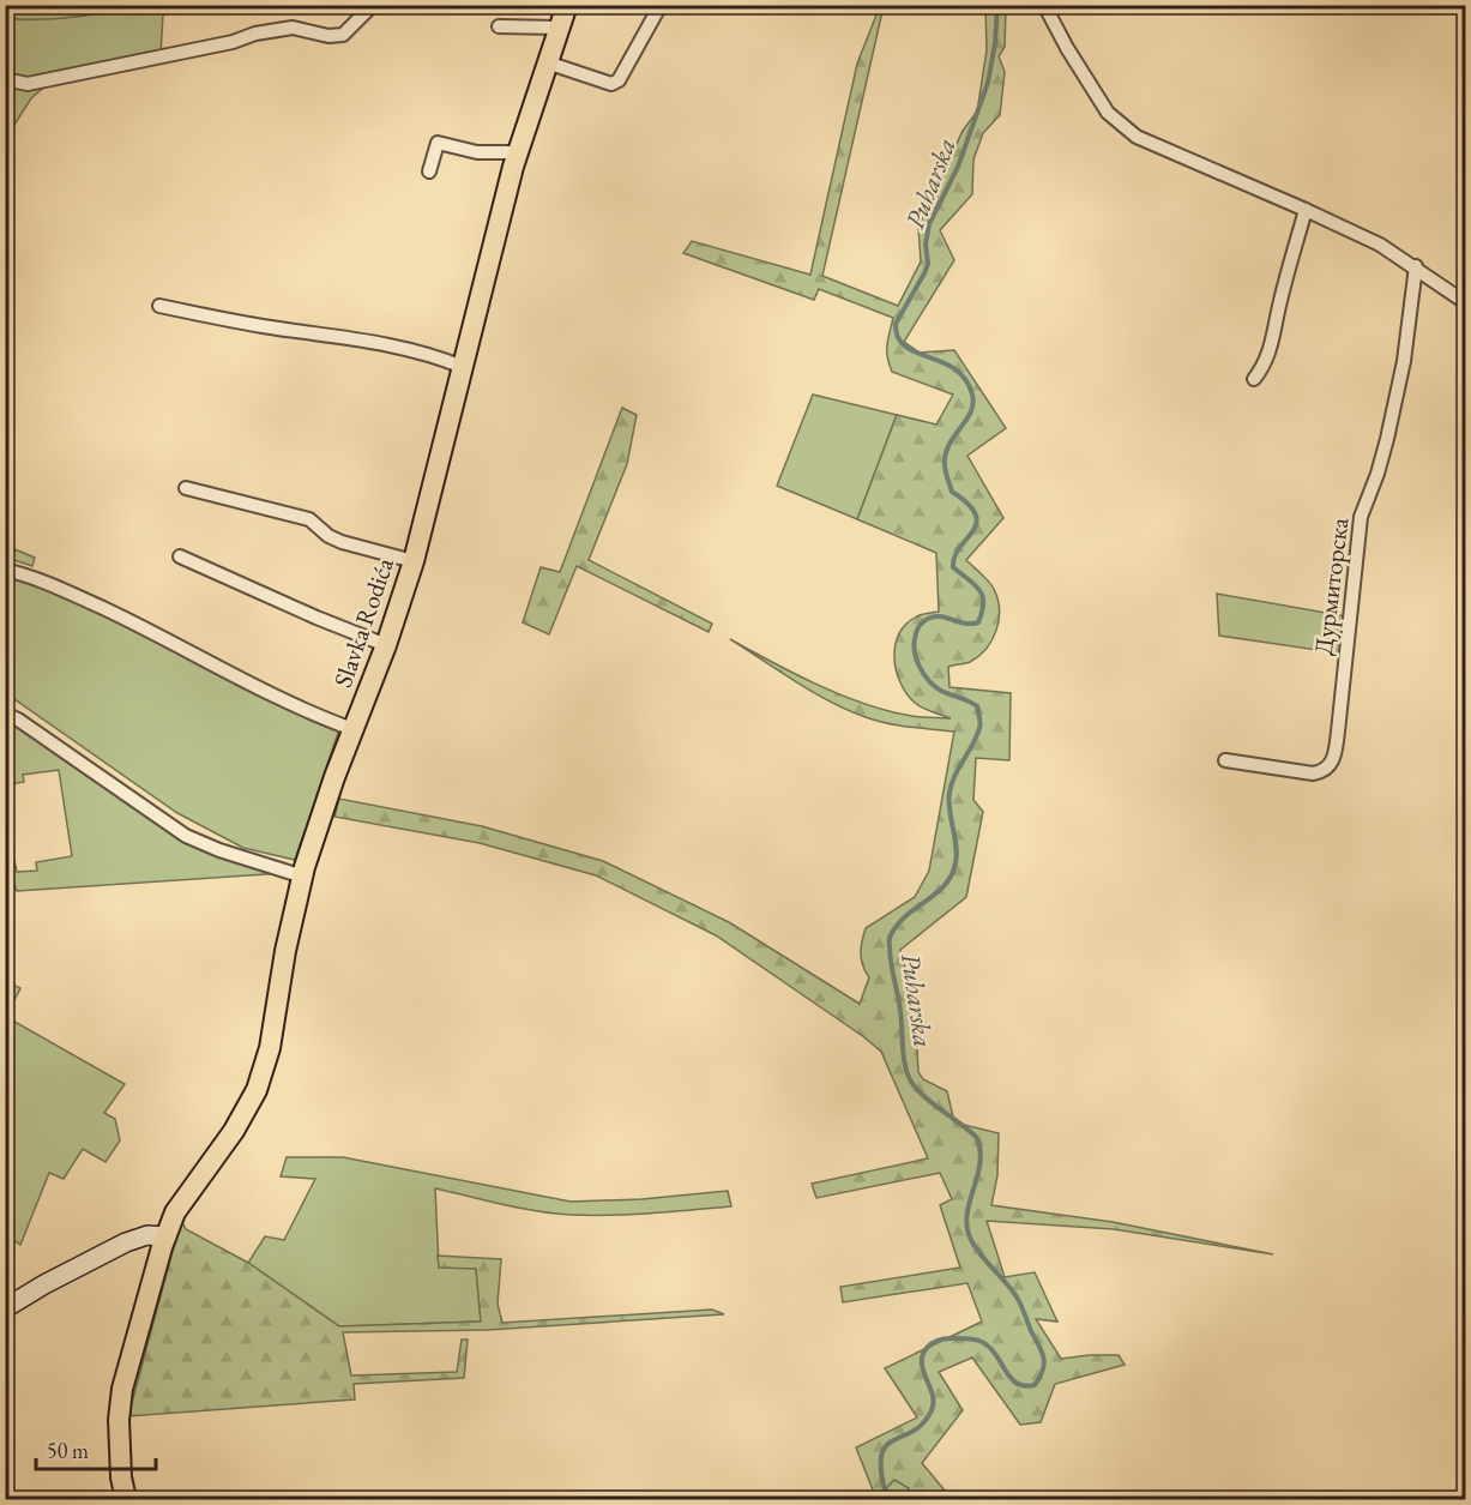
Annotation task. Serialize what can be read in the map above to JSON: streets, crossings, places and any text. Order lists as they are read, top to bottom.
{
  "streets": {
    "main road": ["Slavka Rodića"],
    "street": ["Дурмиторска"]
  },
  "water": ["Puharska"],
  "scale_bar": "50 m"
}
